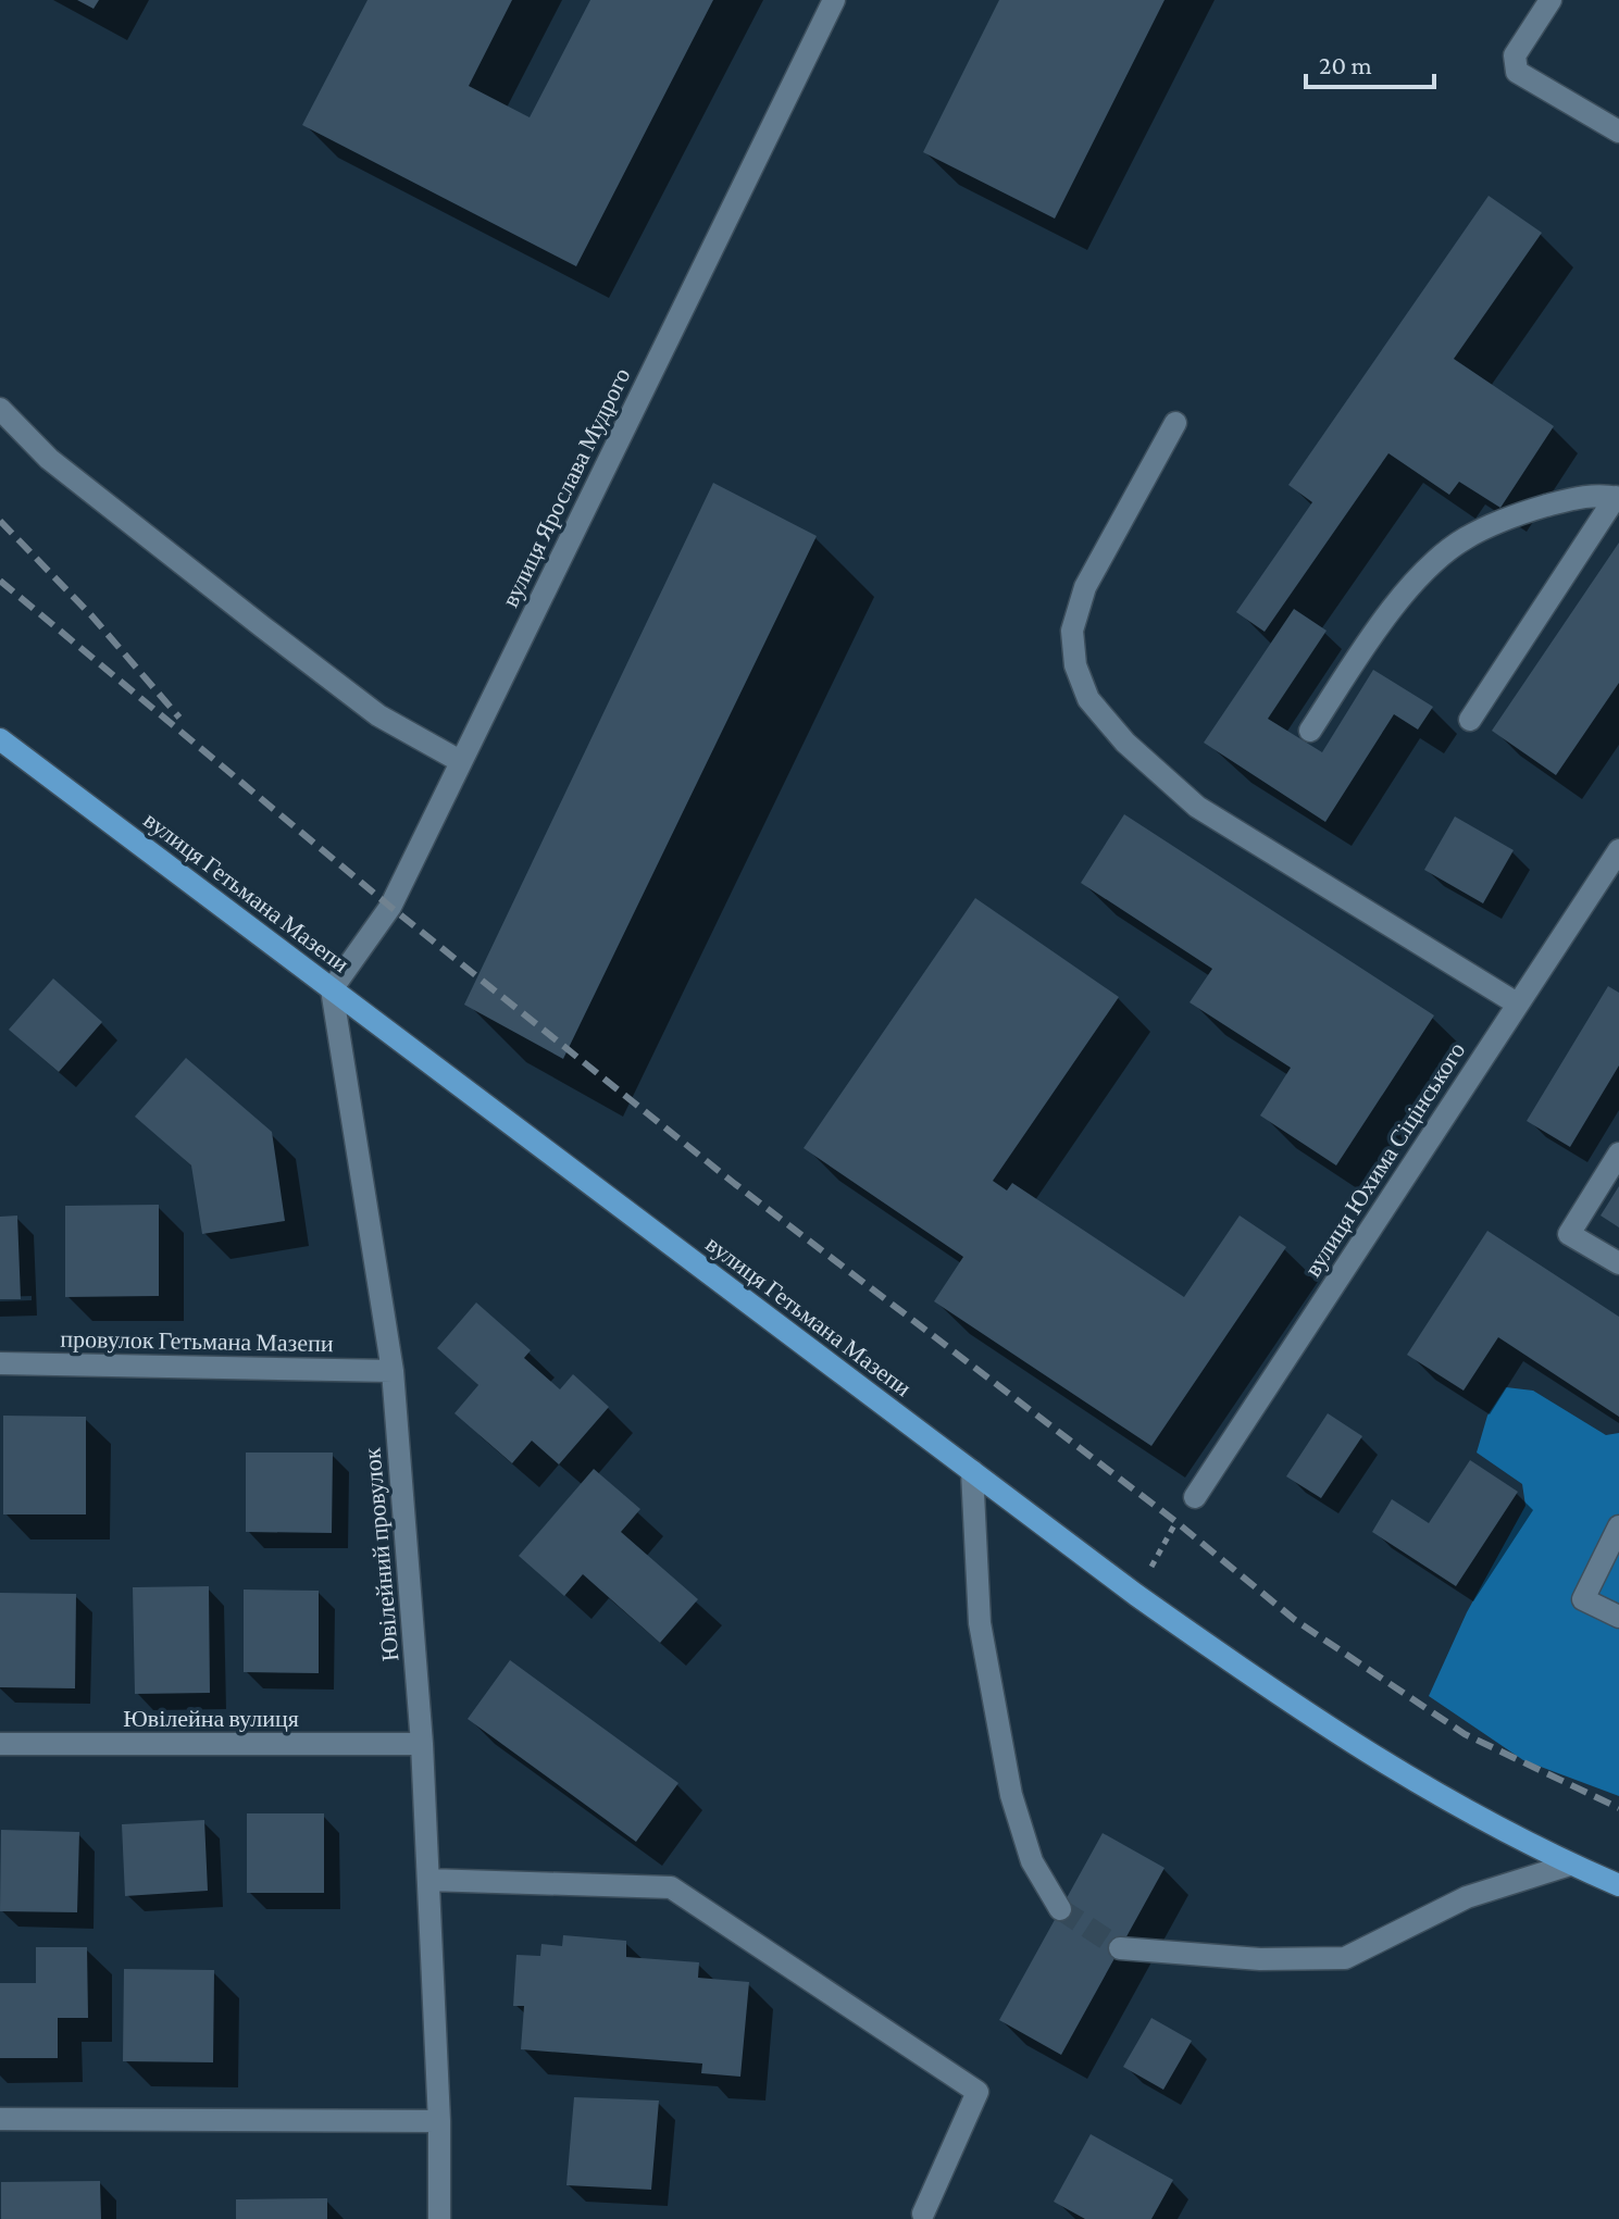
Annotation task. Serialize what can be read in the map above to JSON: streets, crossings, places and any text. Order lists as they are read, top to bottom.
{
  "streets": {
    "main road": ["вулиця Гетьмана Мазепи"],
    "street": [
      "вулиця Ярослава Мудрого",
      "вулиця Юхима Сіцінського",
      "провулок Гетьмана Мазепи",
      "Ювілейний провулок",
      "Ювілейна вулиця"
    ]
  },
  "crossings": [
    ["вулиця Ярослава Мудрого", "вулиця Гетьмана Мазепи"],
    ["вулиця Ярослава Мудрого", "Ювілейний провулок"],
    ["вулиця Гетьмана Мазепи", "Ювілейний провулок"],
    ["провулок Гетьмана Мазепи", "Ювілейний провулок"],
    ["Ювілейний провулок", "Ювілейна вулиця"]
  ],
  "scale_bar": "20 m"
}
